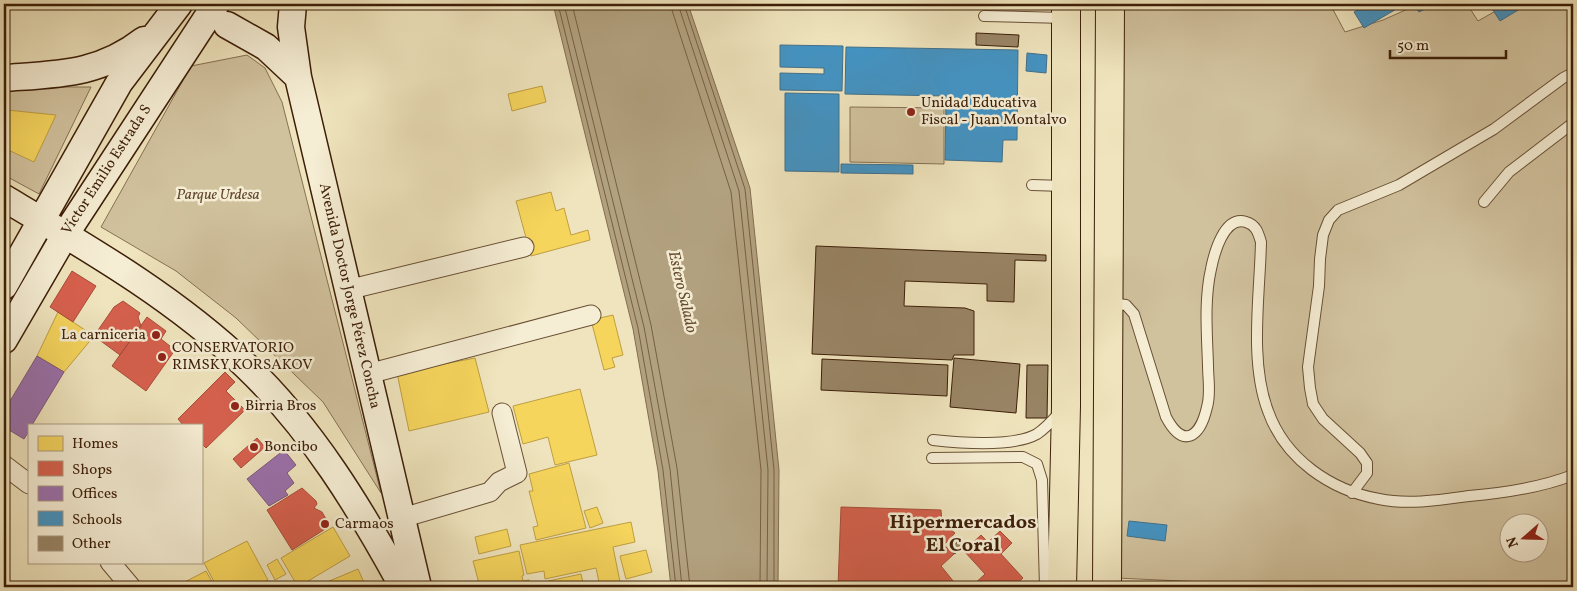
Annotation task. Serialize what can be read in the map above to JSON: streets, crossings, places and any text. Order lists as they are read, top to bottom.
{
  "streets": {
    "street": ["Víctor Emilio Estrada S", "Avenida Doctor Jorge Pérez Concha"]
  },
  "districts": ["Hipermercados El Coral"],
  "water": ["Estero Salado"],
  "parks": ["Parque Urdesa"],
  "places": [
    "Unidad Educativa Fiscal - Juan Montalvo",
    "La carniceria",
    "CONSERVATORIO RIMSKY KORSAKOV",
    "Birria Bros",
    "Boncibo",
    "Carmaos"
  ],
  "legend": [
    "Homes",
    "Shops",
    "Offices",
    "Schools",
    "Other"
  ],
  "scale_bar": "50 m",
  "north": "left"
}
